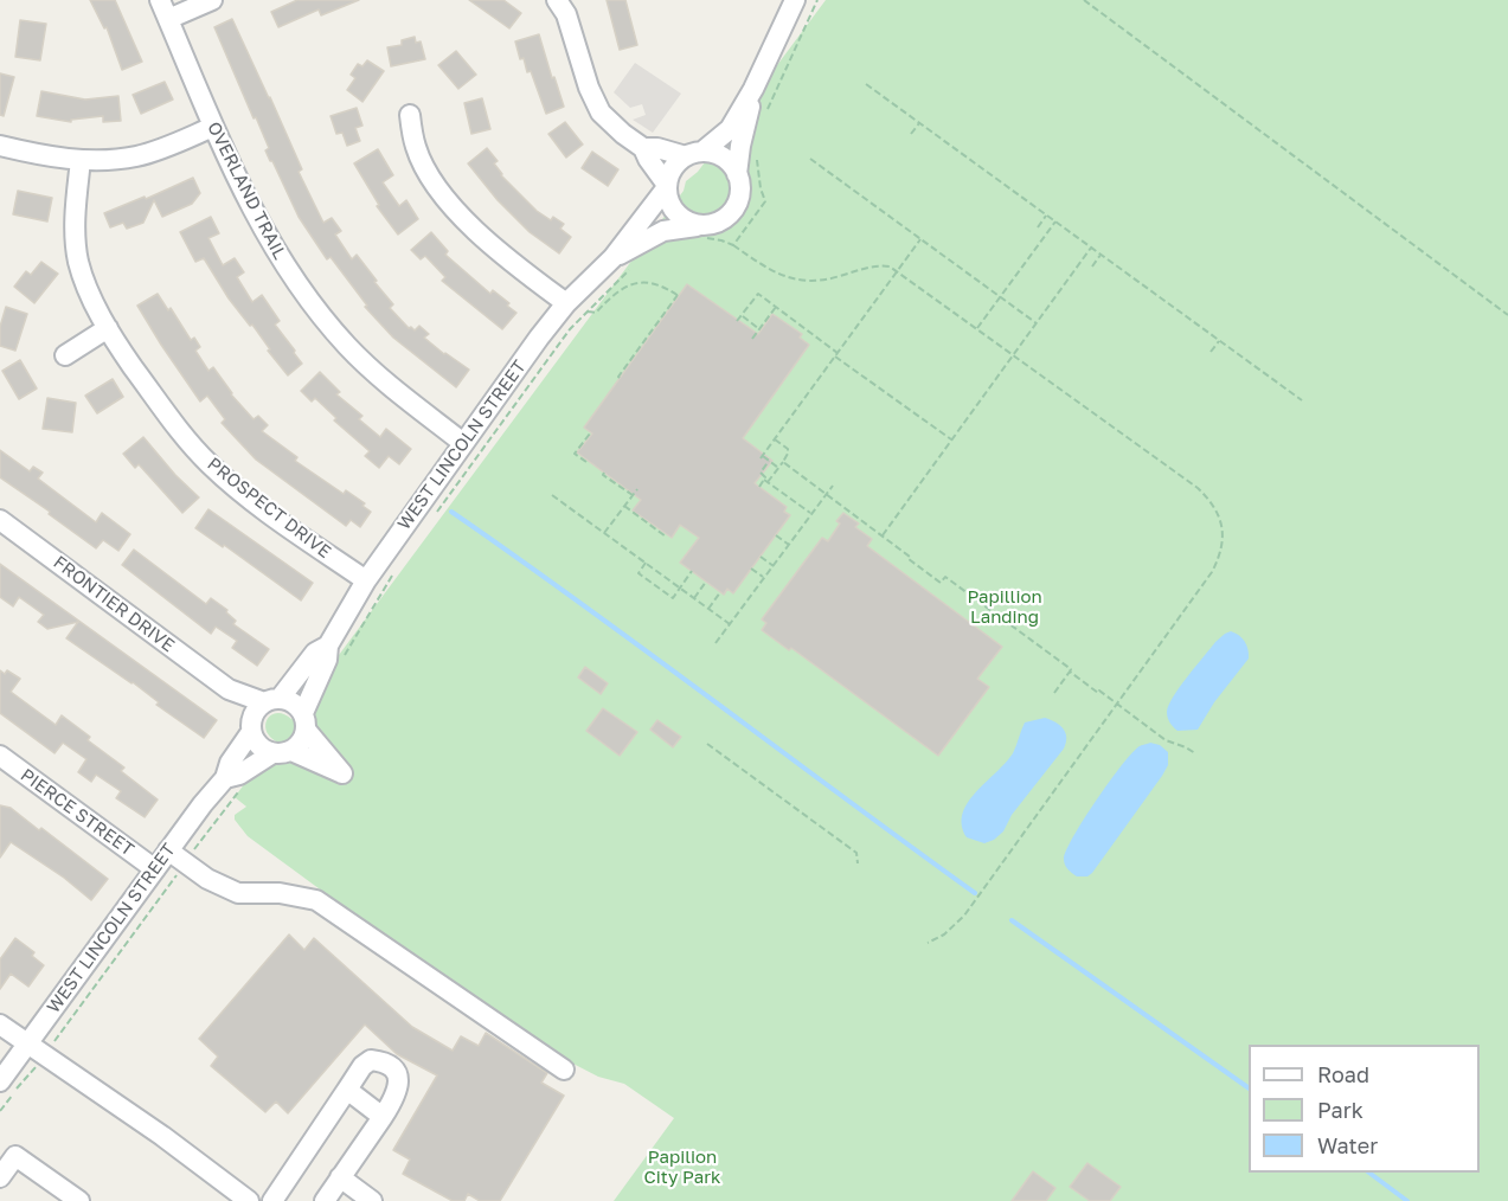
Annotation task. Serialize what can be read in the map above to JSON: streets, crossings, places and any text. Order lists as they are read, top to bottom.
{
  "streets": {
    "street": [
      "OVERLAND TRAIL",
      "WEST LINCOLN STREET",
      "PROSPECT DRIVE",
      "FRONTIER DRIVE",
      "PIERCE STREET"
    ]
  },
  "crossings": [
    ["OVERLAND TRAIL", "WEST LINCOLN STREET"],
    ["WEST LINCOLN STREET", "PROSPECT DRIVE"],
    ["WEST LINCOLN STREET", "FRONTIER DRIVE"],
    ["WEST LINCOLN STREET", "PIERCE STREET"]
  ],
  "parks": ["Papillion Landing", "Papilion City Park"],
  "legend": ["Road", "Park", "Water"]
}
